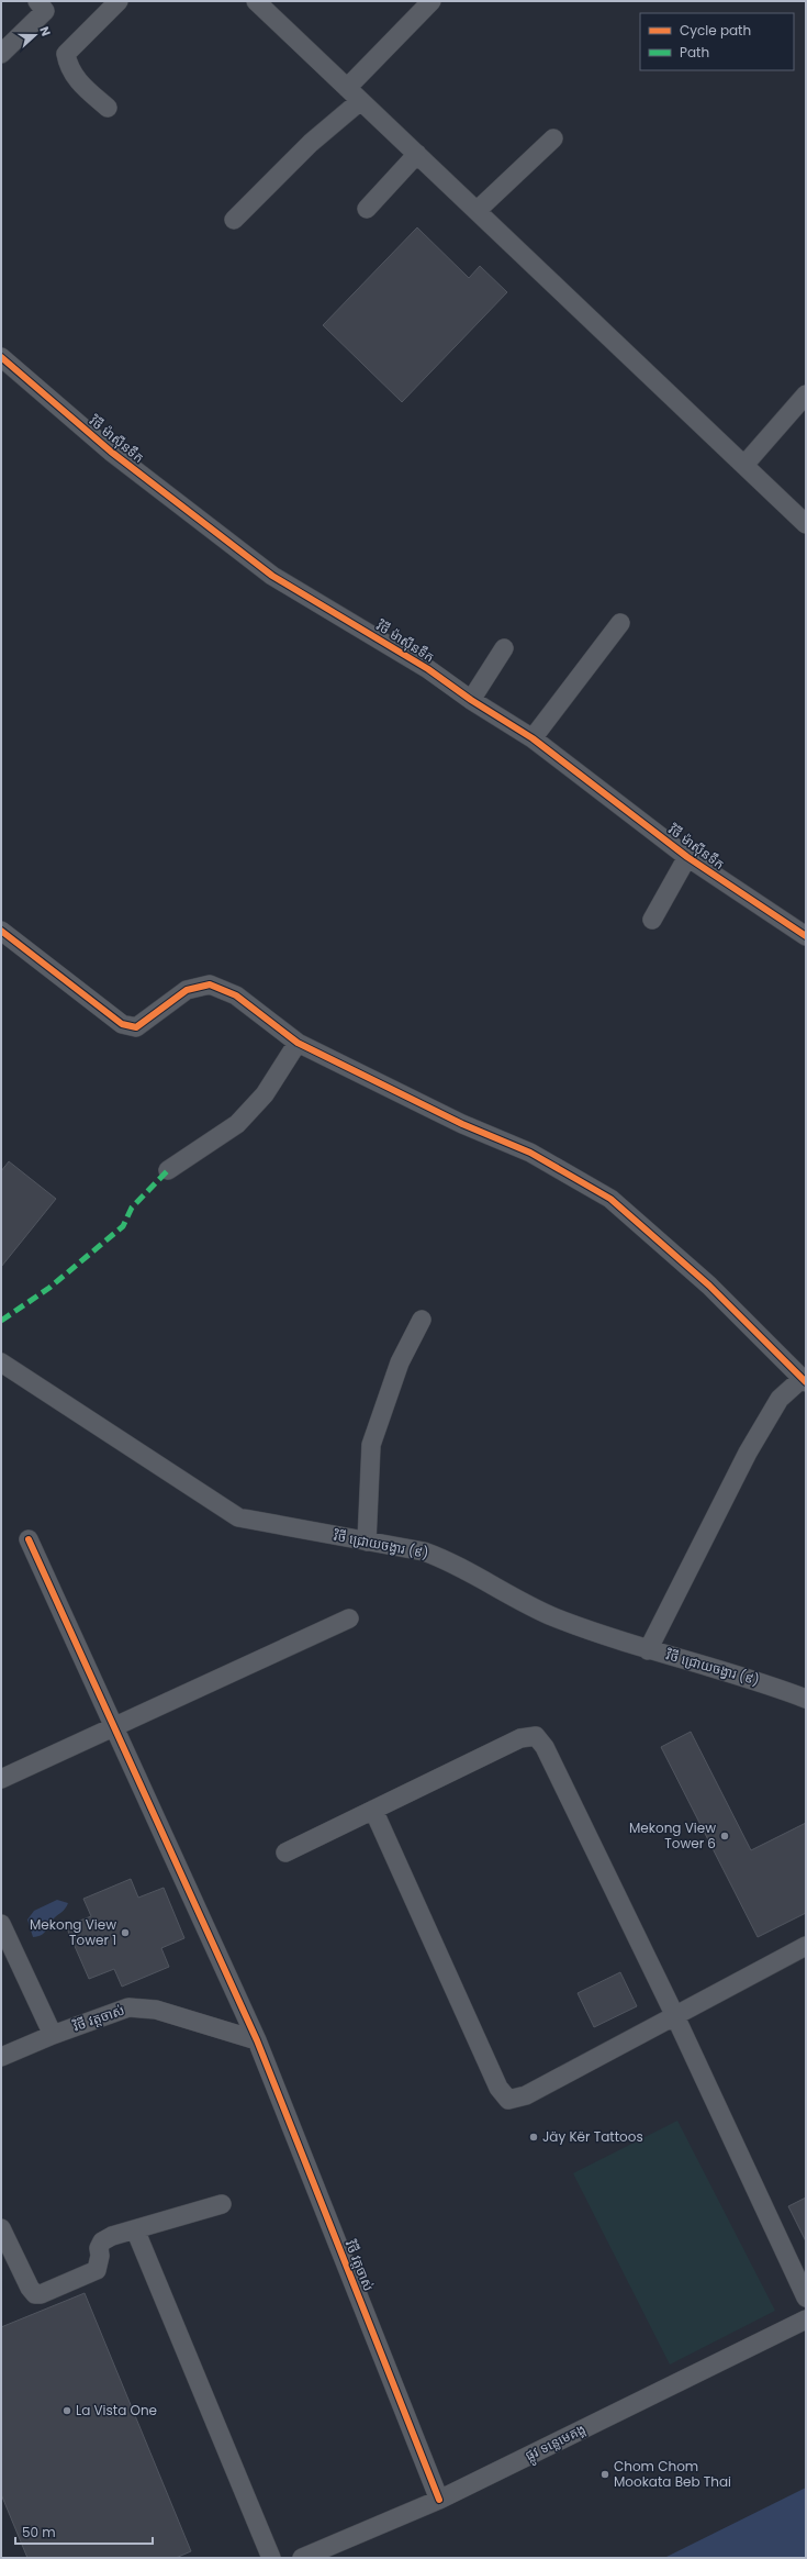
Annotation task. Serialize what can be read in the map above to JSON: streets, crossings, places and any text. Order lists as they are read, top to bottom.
{
  "streets": {
    "street": [
      "វិថី ម៉ាស៊ីនទឹក",
      "វិថី ជ្រោយចង្វារ (៩)",
      "វិថី វត្តចាស់",
      "ផ្លូវ ទន្លេមេគង្គ"
    ]
  },
  "crossings": [
    ["វិថី វត្តចាស់", "ផ្លូវ ទន្លេមេគង្គ"]
  ],
  "places": [
    "Mekong View Tower 6",
    "Mekong View Tower 1",
    "Jäy Kër Tattoos",
    "La Vista One",
    "Chom Chom Mookata Beb Thai"
  ],
  "legend": ["Cycle path", "Path"],
  "scale_bar": "50 m",
  "north": "right"
}
